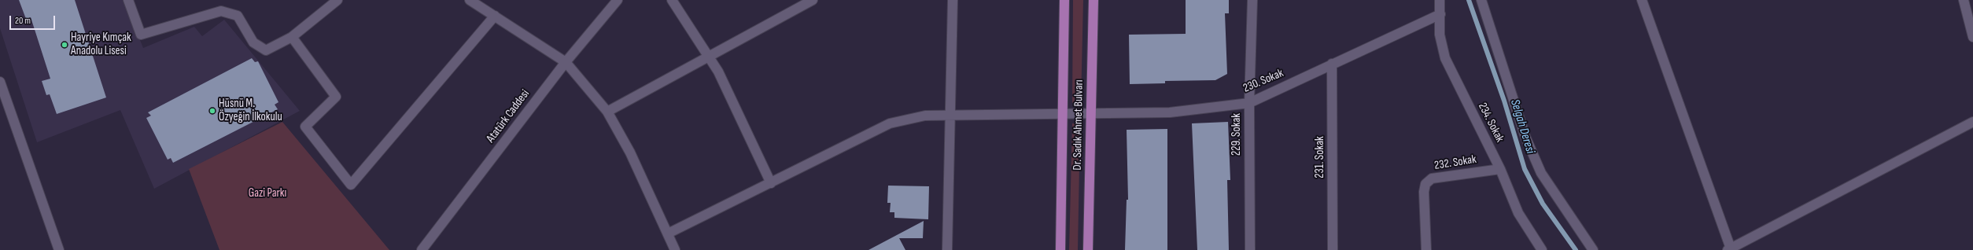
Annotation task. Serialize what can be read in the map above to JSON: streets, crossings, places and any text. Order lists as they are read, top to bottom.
{
  "streets": {
    "main road": ["Dr. Sadık Ahmet Bulvarı"],
    "street": [
      "230. Sokak",
      "Atatürk Caddesi",
      "234. Sokak",
      "229. Sokak",
      "231. Sokak",
      "232. Sokak"
    ]
  },
  "crossings": [
    ["230. Sokak", "234. Sokak"],
    ["230. Sokak", "Dr. Sadık Ahmet Bulvarı"],
    ["230. Sokak", "229. Sokak"],
    ["230. Sokak", "231. Sokak"],
    ["234. Sokak", "232. Sokak"]
  ],
  "water": ["Selgah Deresi"],
  "parks": ["Gazi Parkı"],
  "places": ["Hayriye Kımçak Anadolu Lisesi", "Hüsnü M. Özyeğin İlkokulu"],
  "scale_bar": "20 m"
}
